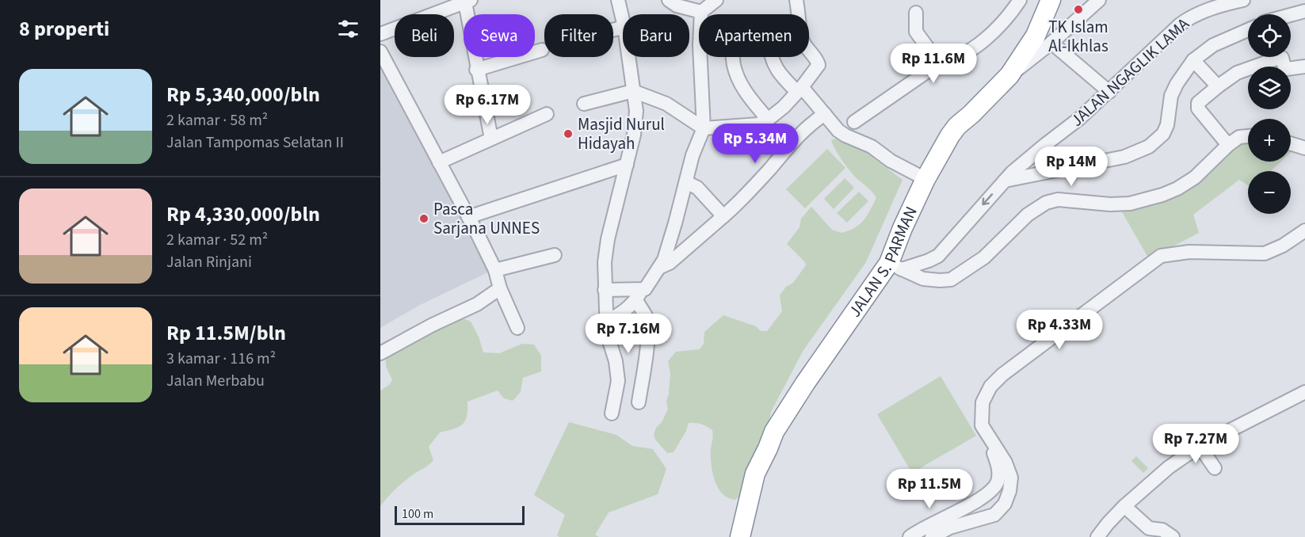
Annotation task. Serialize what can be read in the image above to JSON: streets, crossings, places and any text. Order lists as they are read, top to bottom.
{
  "streets": {
    "highway": ["JALAN S. PARMAN"],
    "street": ["JALAN NGAGLIK LAMA"]
  },
  "crossings": [
    ["JALAN NGAGLIK LAMA", "JALAN S. PARMAN"]
  ],
  "places": ["TK Islam Al-Ikhlas", "Masjid Nurul Hidayah", "Pasca Sarjana UNNES"],
  "scale_bar": "100 m",
  "page": {
    "heading": "8 properti",
    "map_buttons": ["+", "−"],
    "chip": [
      "Beli",
      "Sewa",
      "Filter",
      "Baru",
      "Apartemen"
    ],
    "price": [
      "Rp 11.6M",
      "Rp 6.17M",
      "Rp 5.34M",
      "Rp 14M",
      "Rp 4.33M",
      "Rp 7.16M",
      "Rp 7.27M",
      "Rp 11.5M"
    ],
    "list": [
      {
        "name": "Rp 5,340,000/bln",
        "note": "2 kamar · 58 m² · Jalan Tampomas Selatan II"
      },
      {
        "name": "Rp 4,330,000/bln",
        "note": "2 kamar · 52 m² · Jalan Rinjani"
      },
      {
        "name": "Rp 11.5M/bln",
        "note": "3 kamar · 116 m² · Jalan Merbabu"
      }
    ],
    "scale": "100 m"
  }
}
